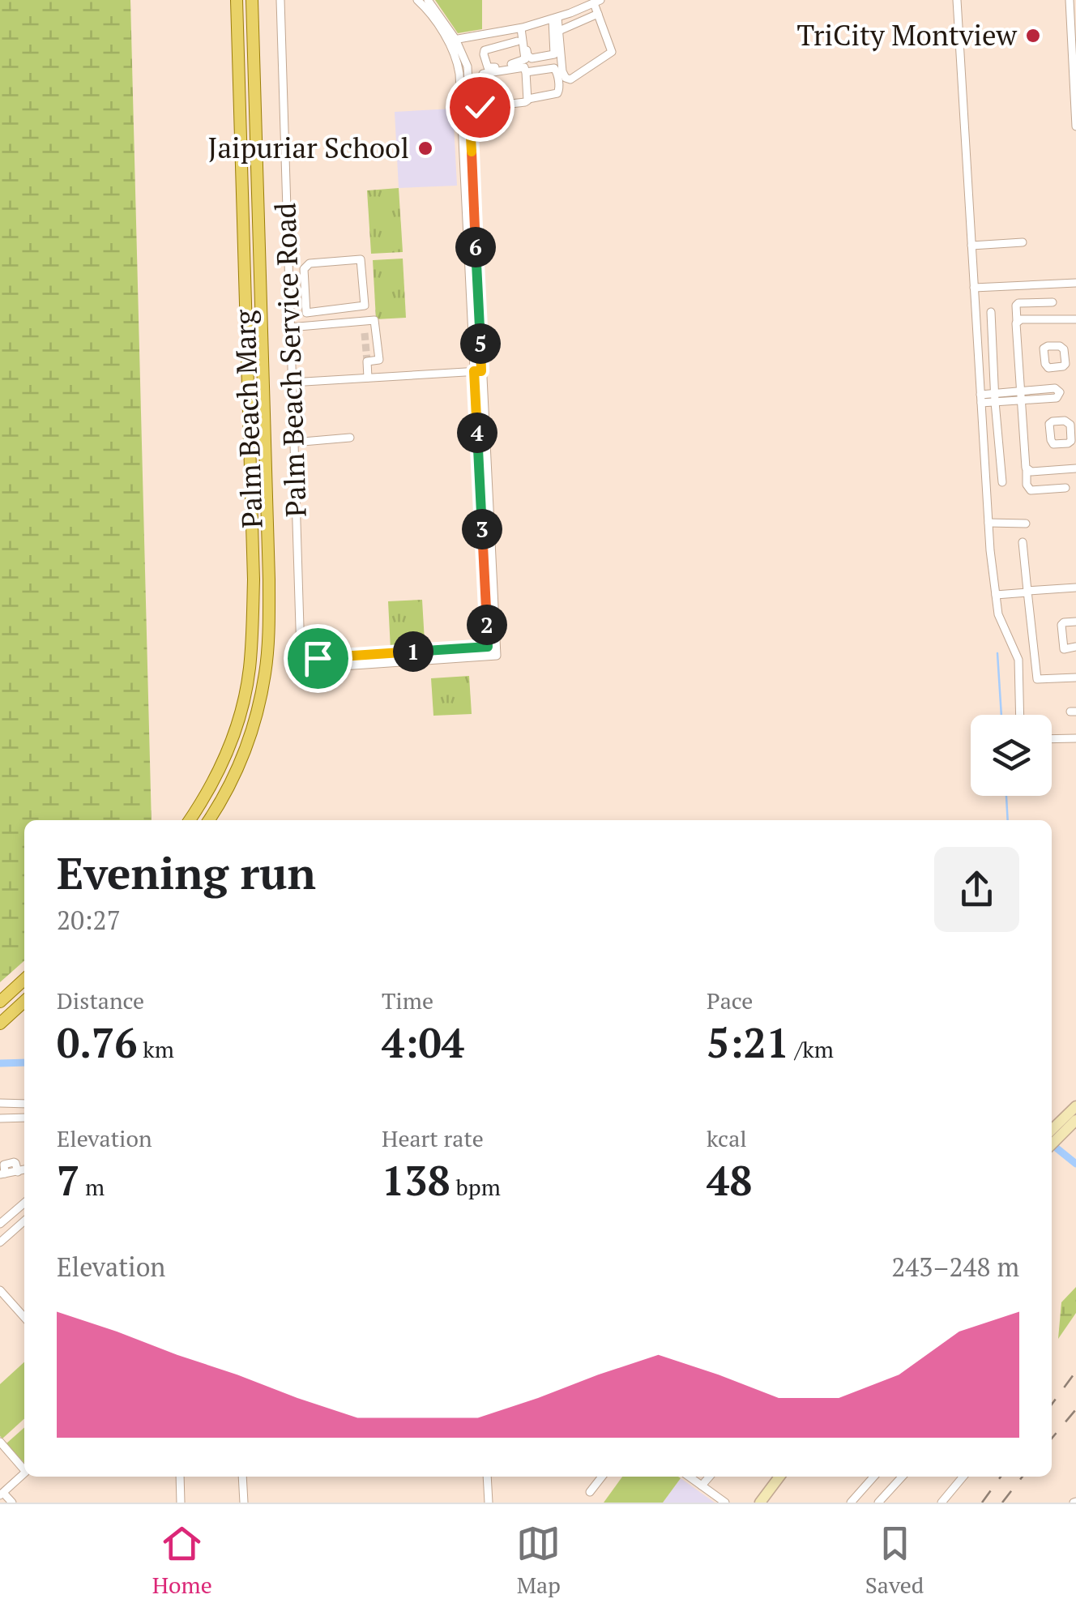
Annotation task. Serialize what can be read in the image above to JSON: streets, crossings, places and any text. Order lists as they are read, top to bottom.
{
  "streets": {
    "main road": ["Palm Beach Marg"],
    "street": ["Palm Beach Service Road"]
  },
  "places": ["TriCity Montview", "Jaipuriar School"],
  "page": {
    "pins": [
      "6",
      "5",
      "4",
      "3",
      "2",
      "1"
    ],
    "heading": ["Evening run", "20:27"],
    "stats": [
      ["Distance", "0.76 km"],
      ["Time", "4:04"],
      ["Pace", "5:21 /km"],
      ["Elevation", "7 m"],
      ["Heart rate", "138 bpm"],
      ["kcal", "48"]
    ],
    "chart": ["Elevation", "243–248 m"],
    "tabs": ["Home", "Map", "Saved"]
  }
}
